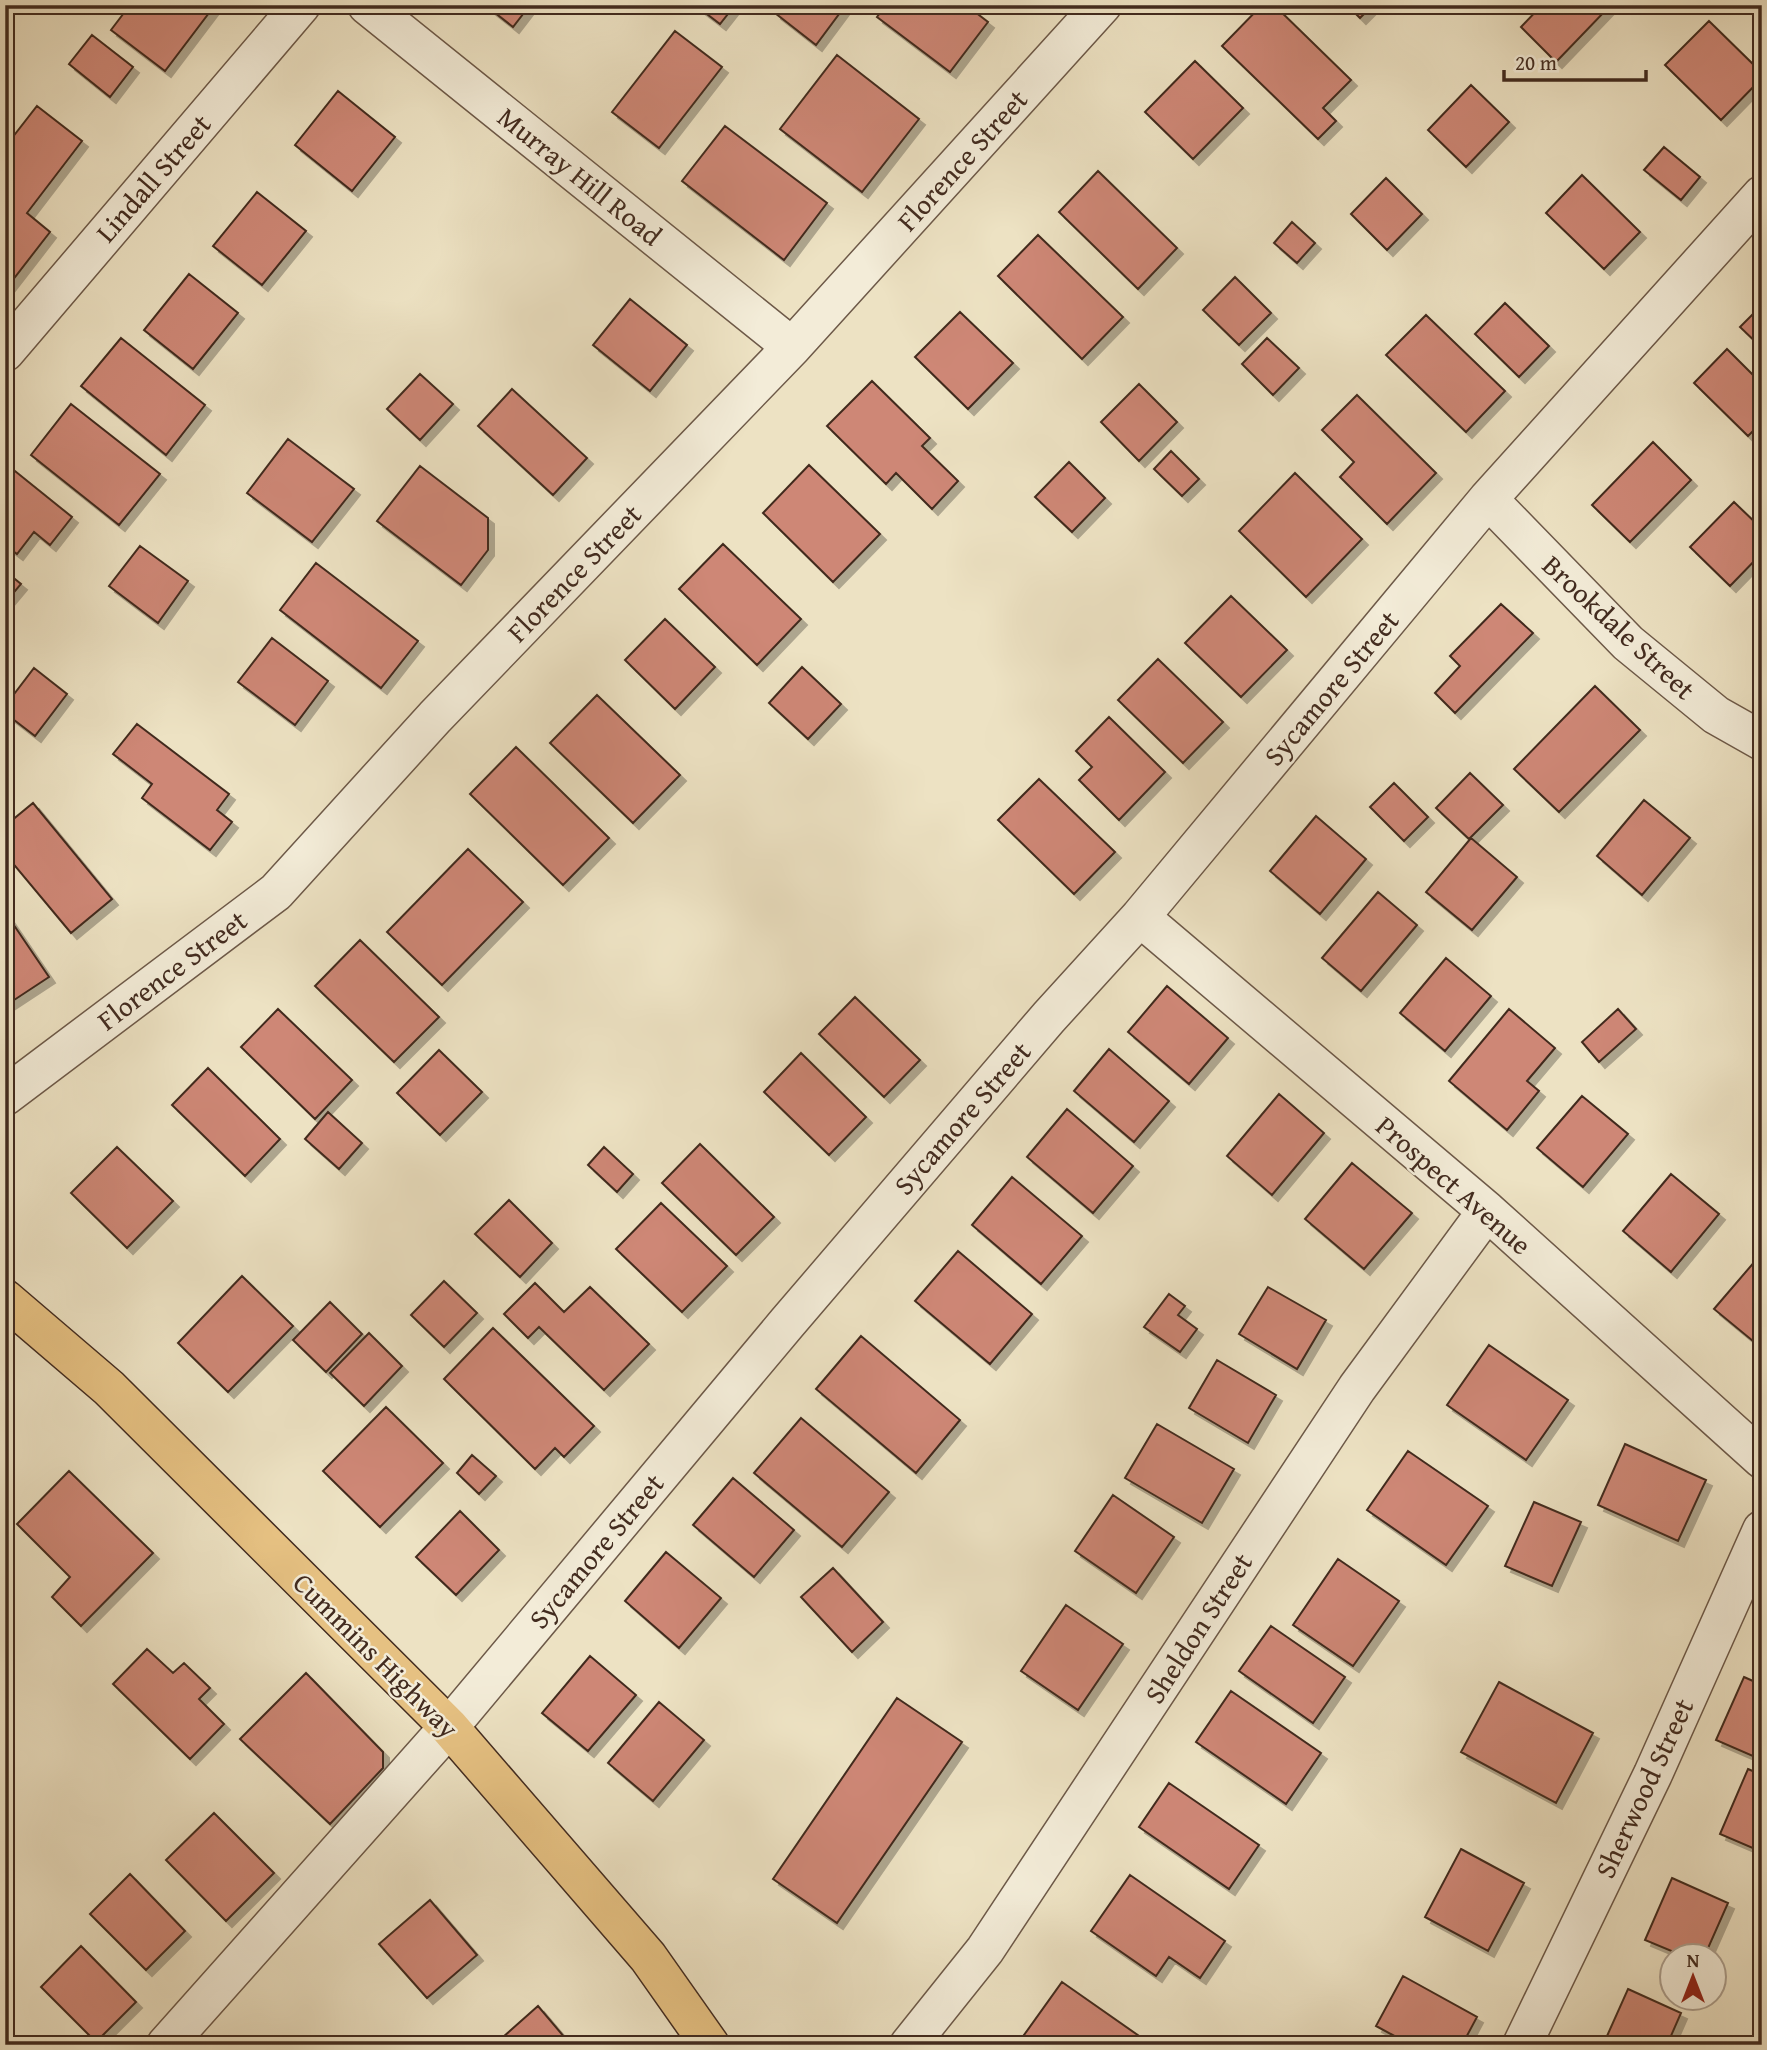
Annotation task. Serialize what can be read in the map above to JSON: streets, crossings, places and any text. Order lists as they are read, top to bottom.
{
  "streets": {
    "main road": ["Cummins Highway"],
    "street": [
      "Florence Street",
      "Murray Hill Road",
      "Lindall Street",
      "Brookdale Street",
      "Sycamore Street",
      "Prospect Avenue",
      "Sheldon Street",
      "Sherwood Street"
    ]
  },
  "crossings": [
    ["Florence Street", "Murray Hill Road"],
    ["Brookdale Street", "Sycamore Street"],
    ["Sycamore Street", "Prospect Avenue"],
    ["Sycamore Street", "Cummins Highway"],
    ["Prospect Avenue", "Sheldon Street"]
  ],
  "scale_bar": "20 m",
  "north": "top"
}
